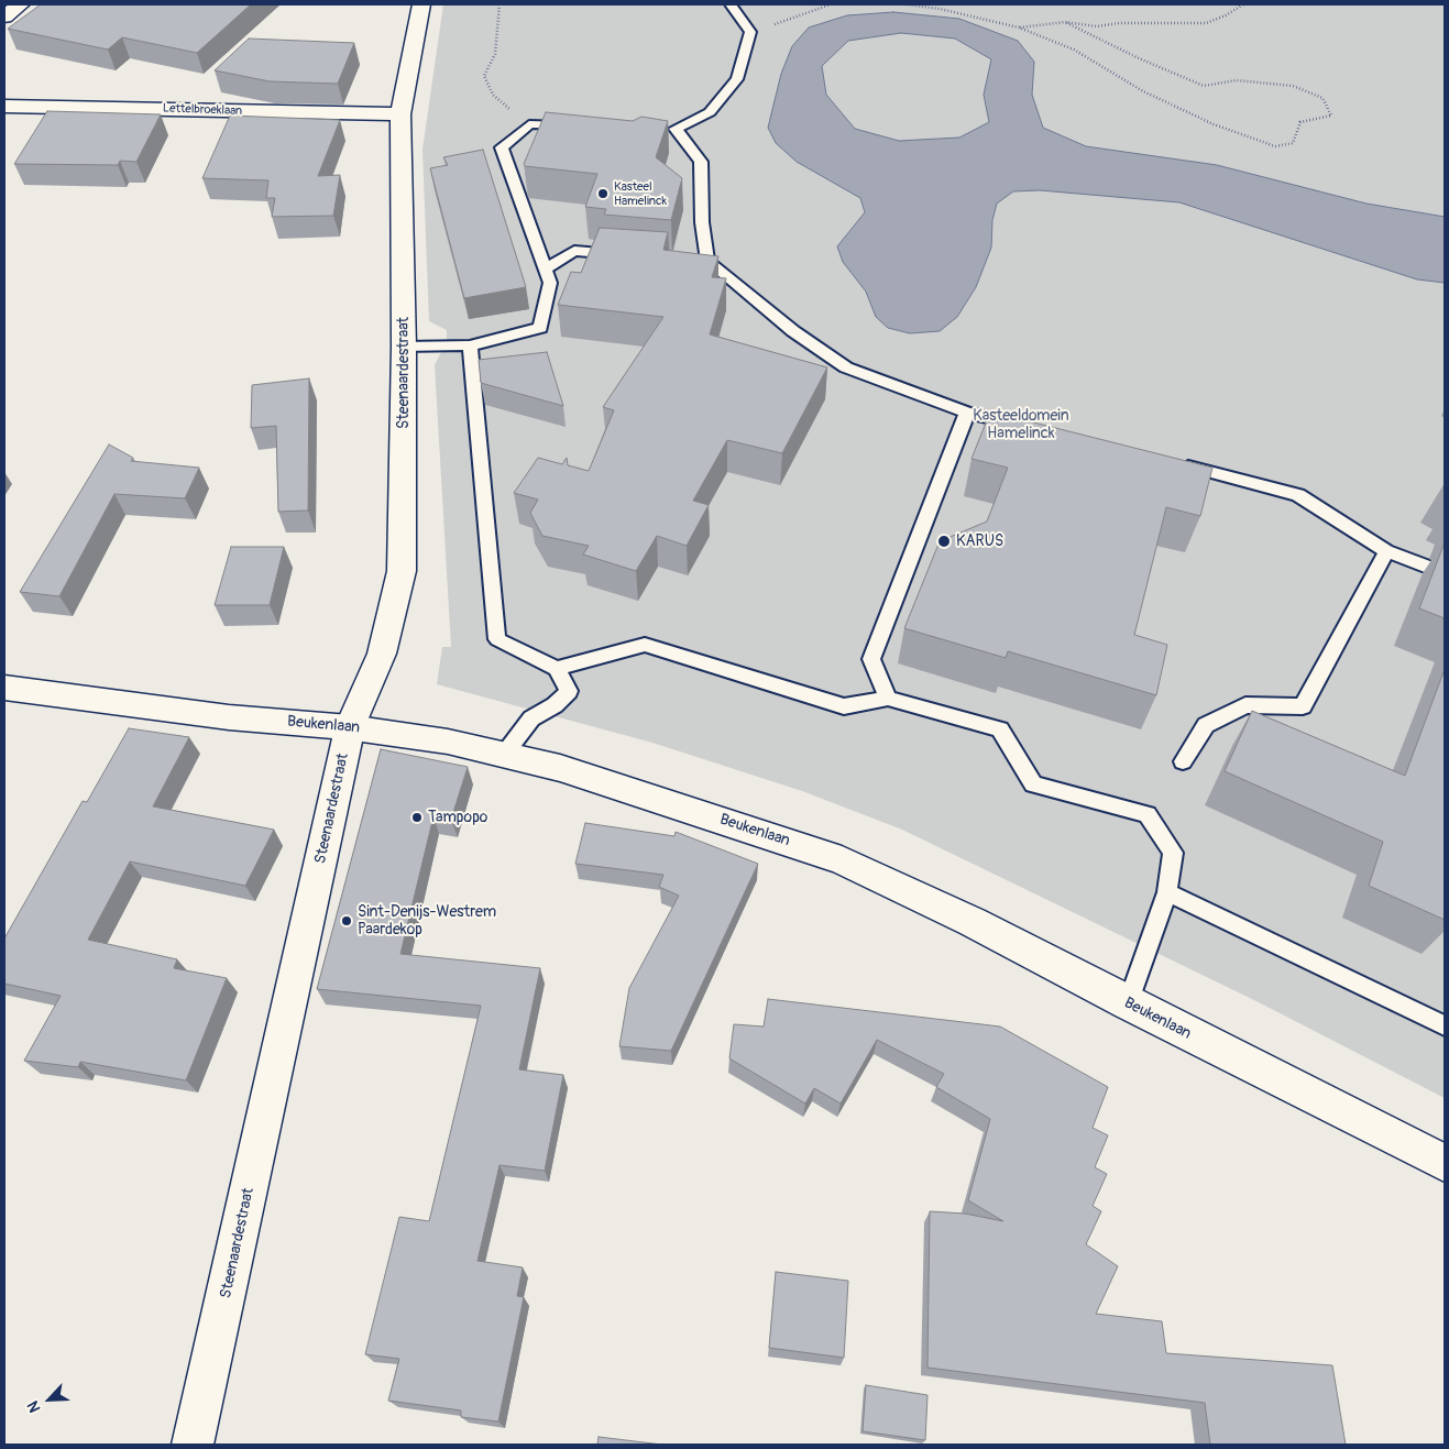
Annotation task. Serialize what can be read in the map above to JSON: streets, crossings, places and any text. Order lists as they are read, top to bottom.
{
  "streets": {
    "street": ["Lettelbroeklaan", "Steenaardestraat", "Beukenlaan"]
  },
  "crossings": [
    ["Lettelbroeklaan", "Steenaardestraat"],
    ["Steenaardestraat", "Beukenlaan"]
  ],
  "parks": ["Kasteeldomein Hamelinck"],
  "places": [
    "Kasteel Hamelinck",
    "KARUS",
    "Tampopo",
    "Sint-Denijs-Westrem Paardekop"
  ],
  "north": "bottom left"
}
